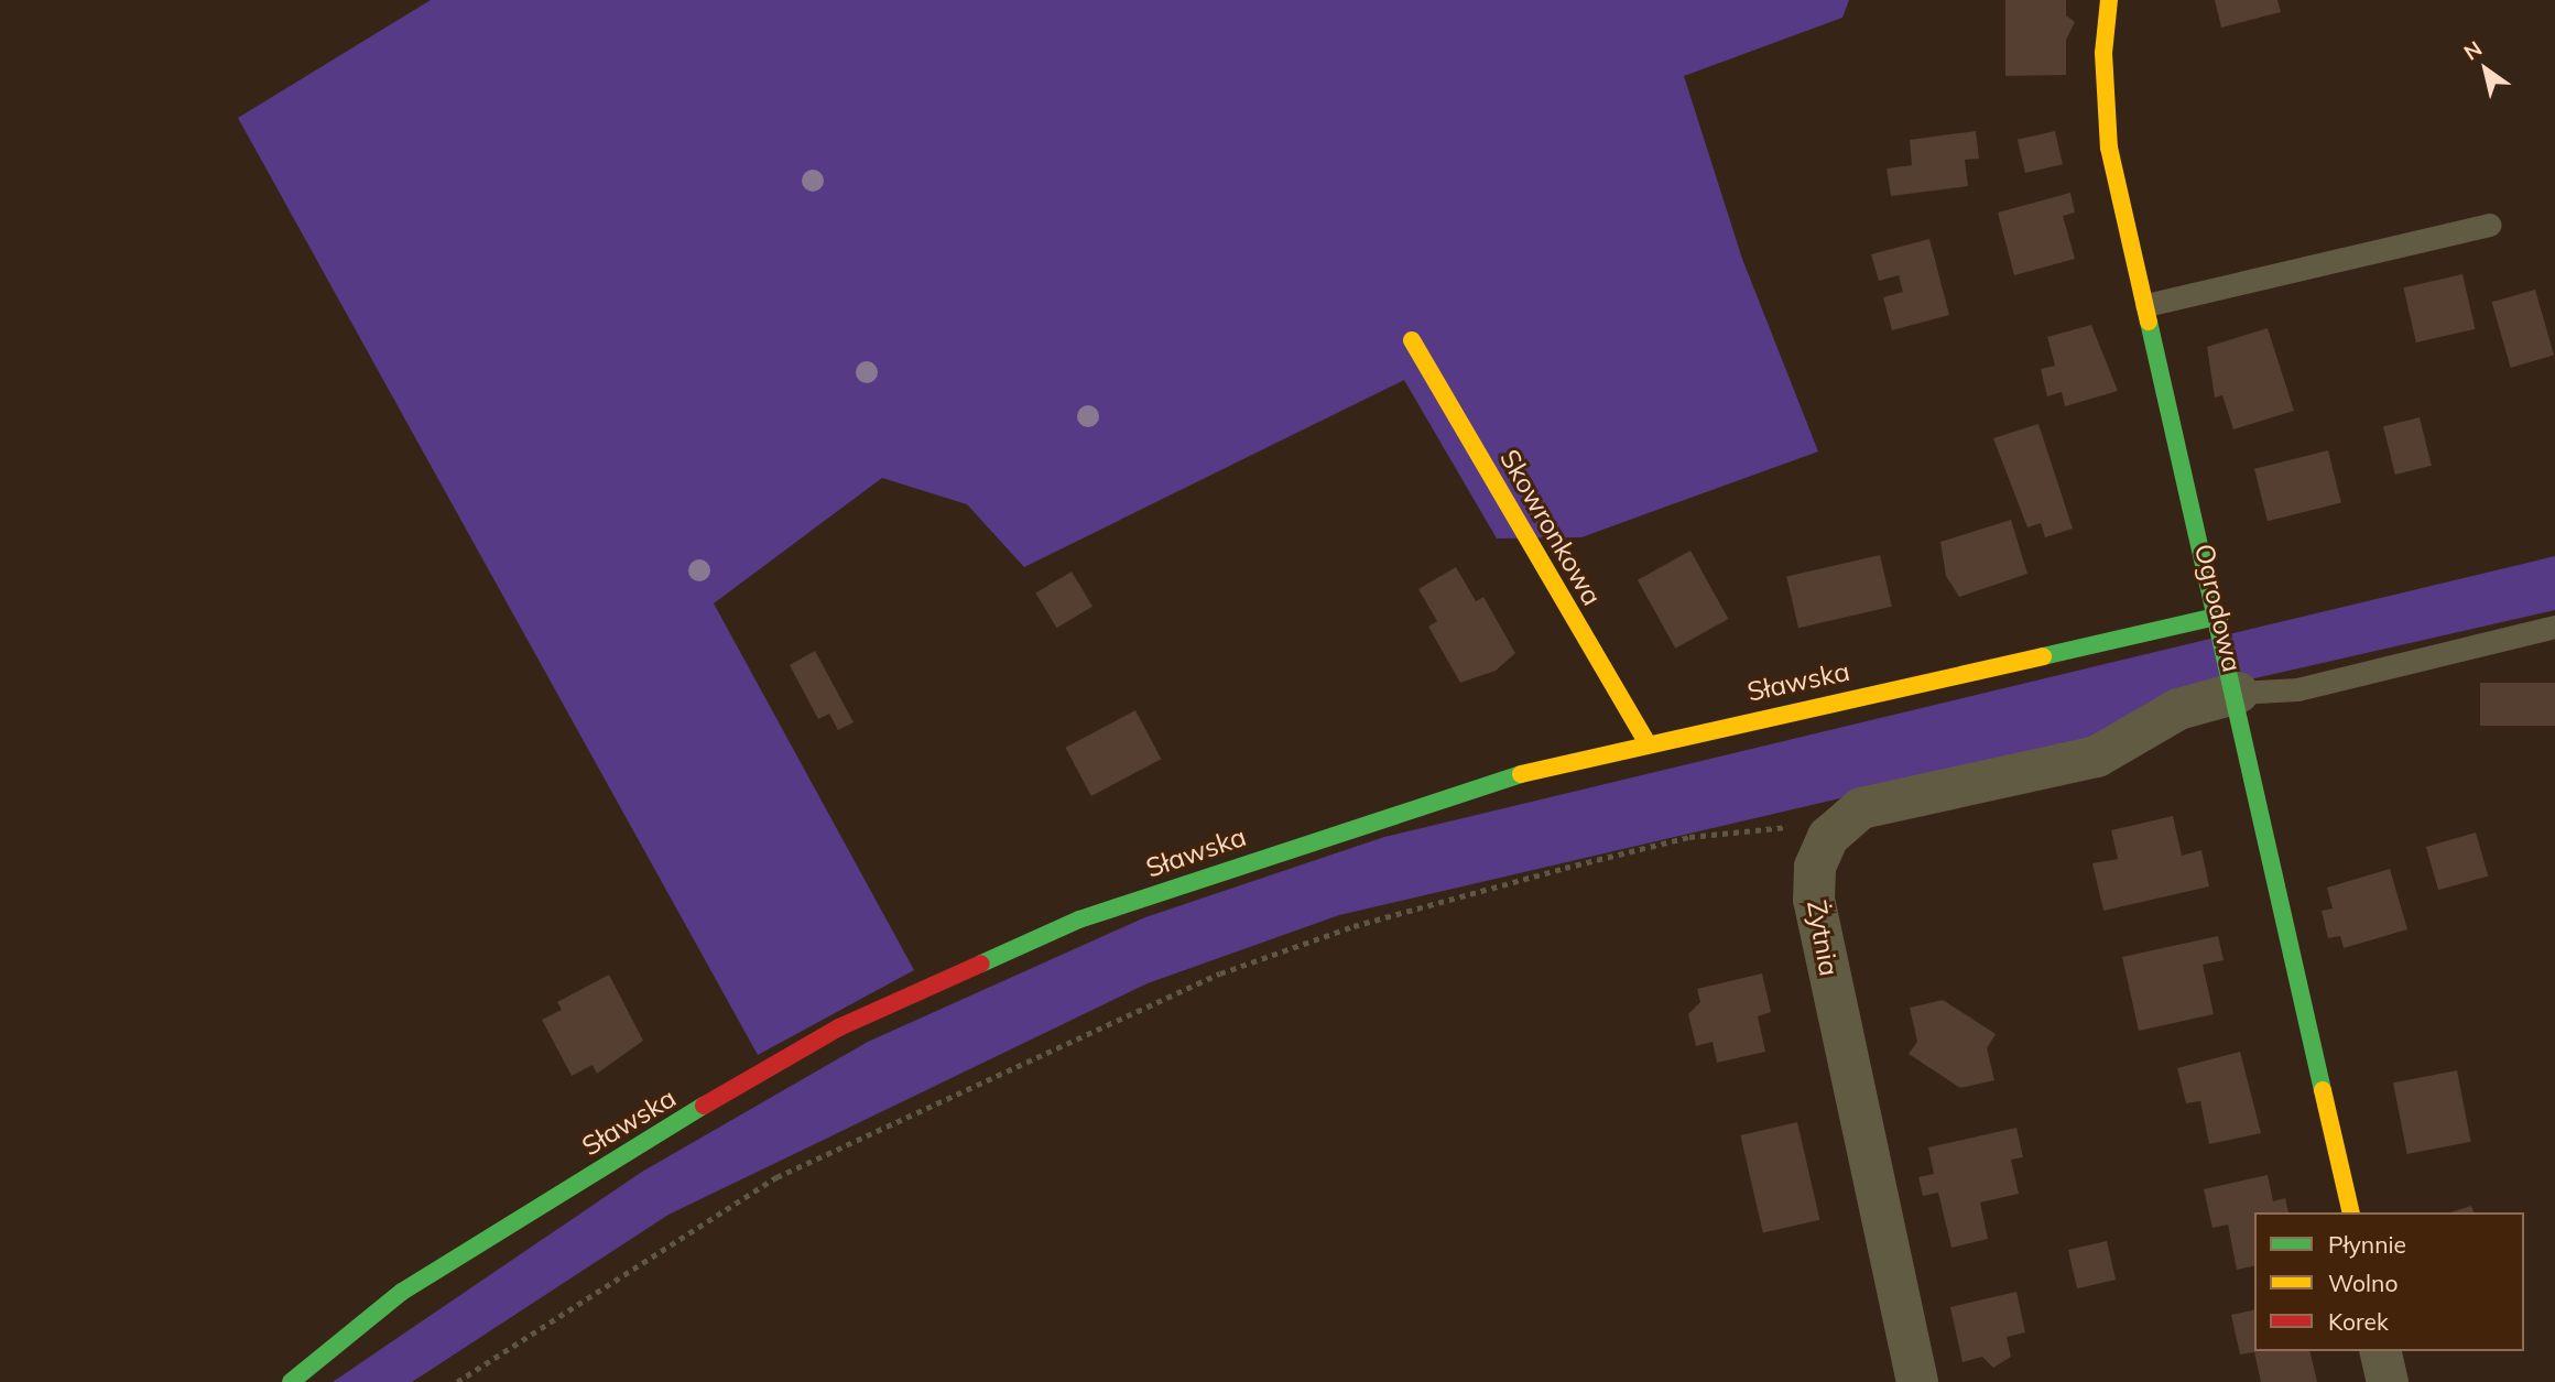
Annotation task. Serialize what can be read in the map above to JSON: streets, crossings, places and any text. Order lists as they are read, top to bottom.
{
  "streets": {
    "street": [
      "Skowronkowa",
      "Ogrodowa",
      "Sławska",
      "Żytnia"
    ]
  },
  "crossings": [
    ["Skowronkowa", "Sławska"],
    ["Ogrodowa", "Sławska"],
    ["Ogrodowa", "Żytnia"]
  ],
  "legend": ["Płynnie", "Wolno", "Korek"],
  "north": "top left"
}
